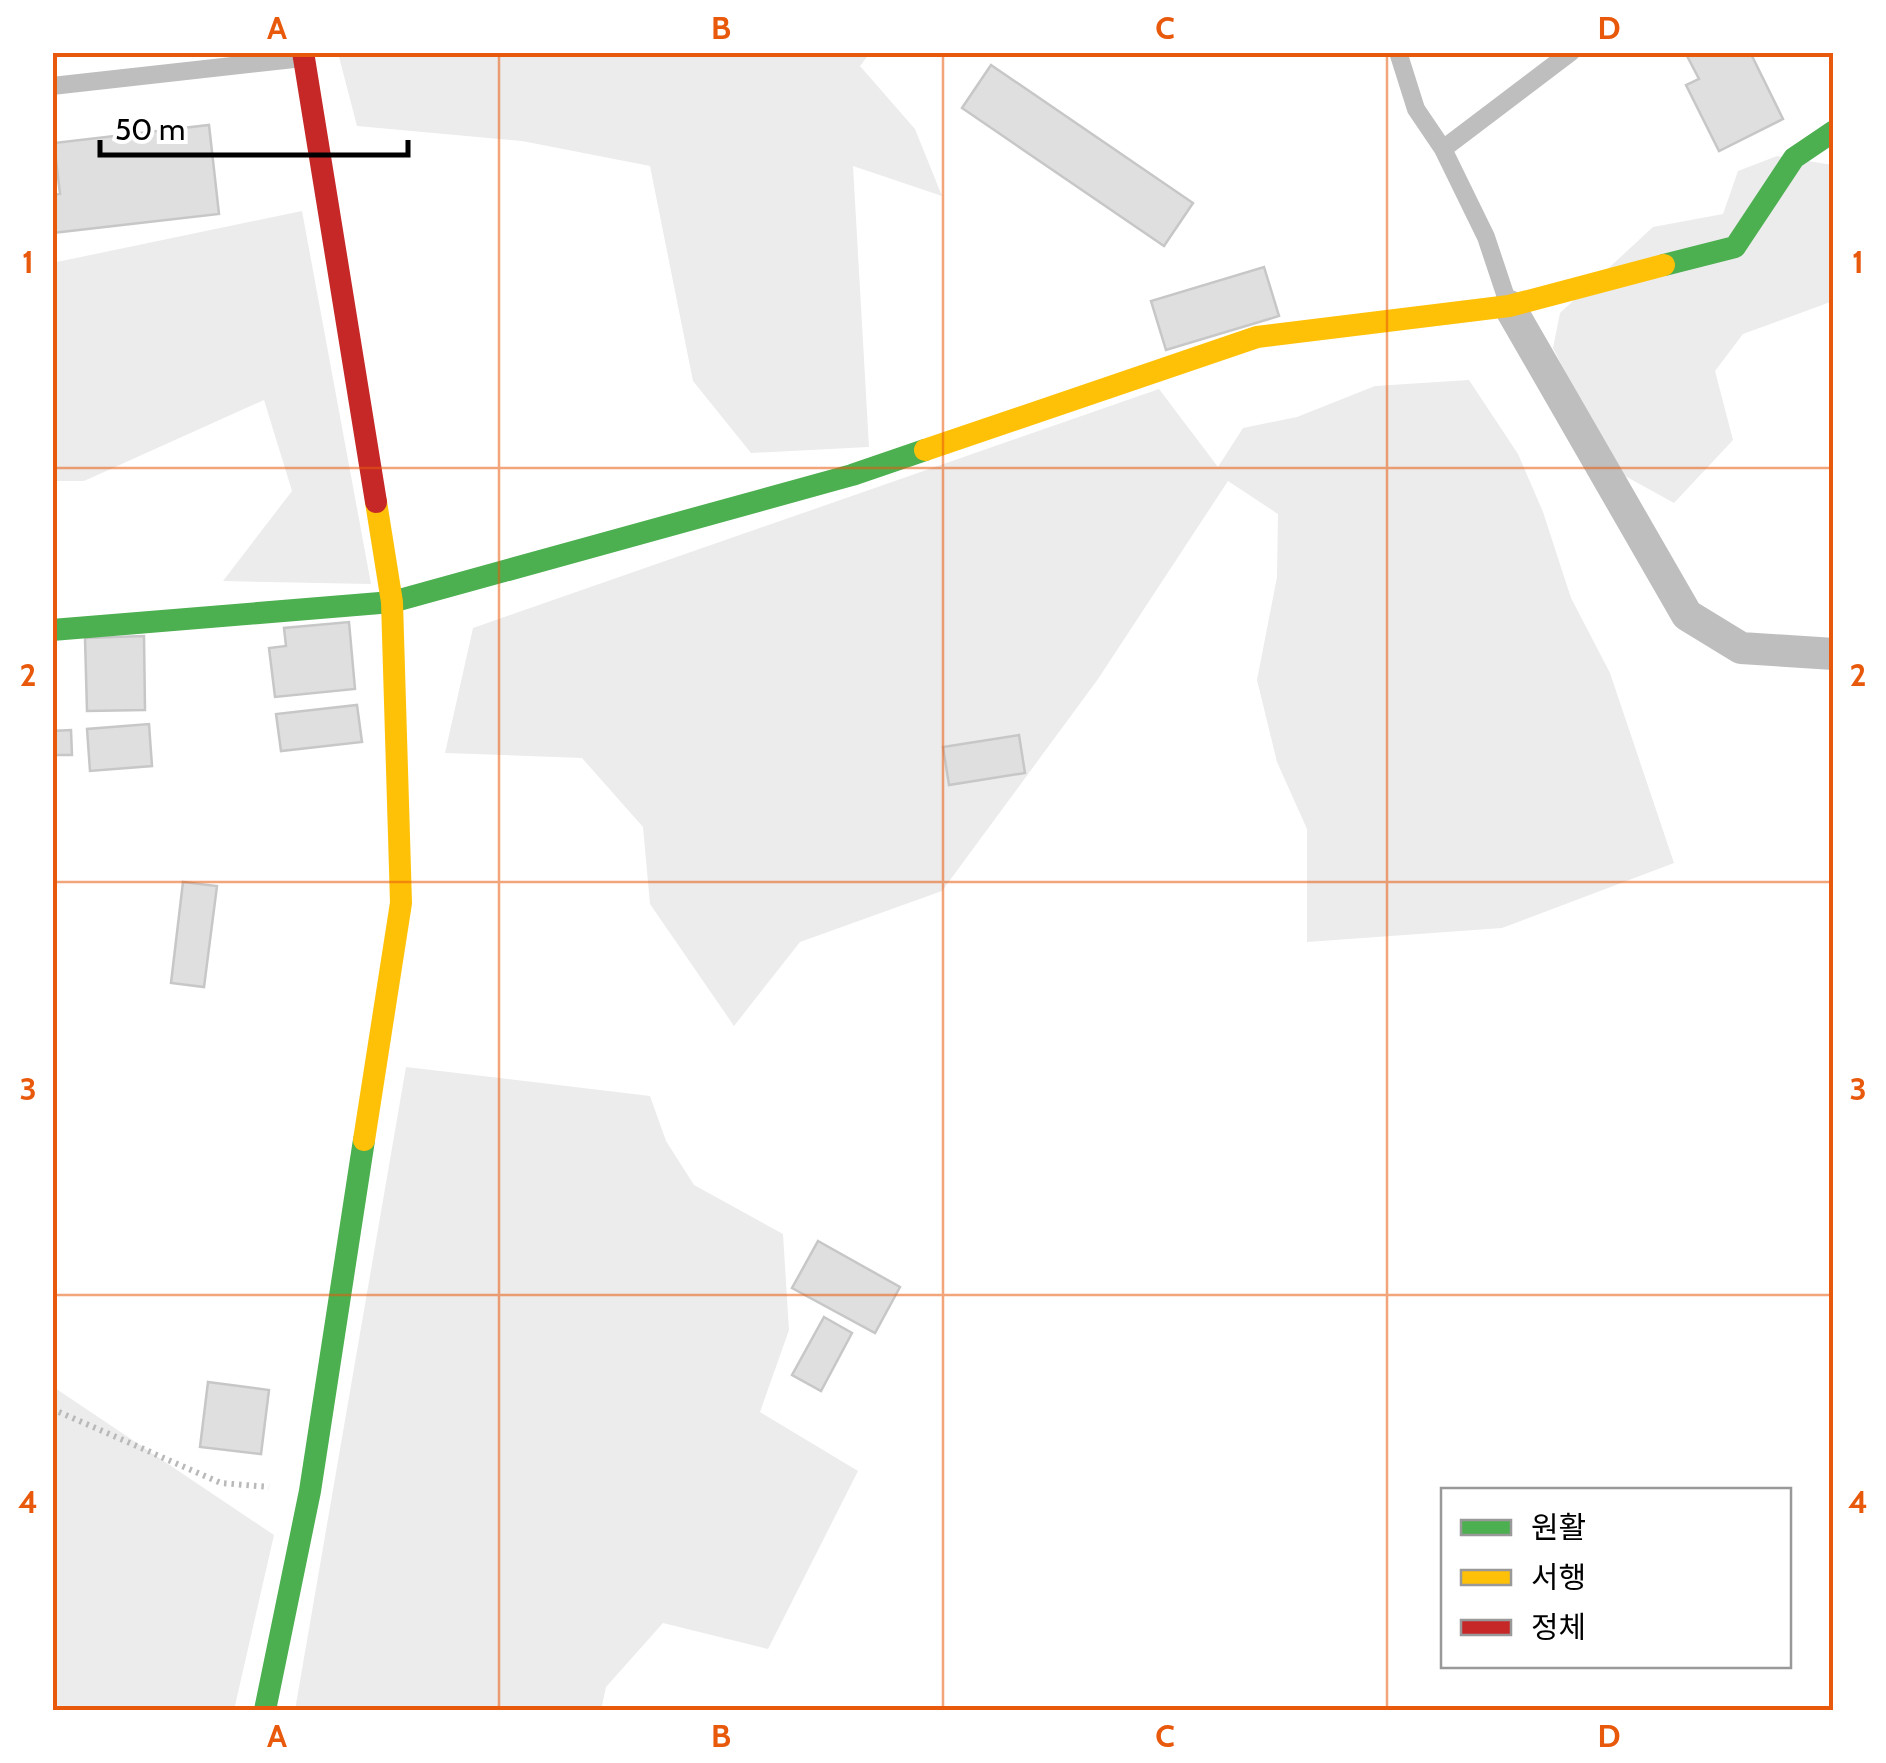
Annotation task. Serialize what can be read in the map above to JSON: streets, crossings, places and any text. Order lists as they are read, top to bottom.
{
  "legend": ["원활", "서행", "정체"],
  "scale_bar": "50 m",
  "grid": {
    "columns": [
      "A",
      "B",
      "C",
      "D"
    ],
    "rows": [
      "1",
      "2",
      "3",
      "4"
    ]
  }
}
